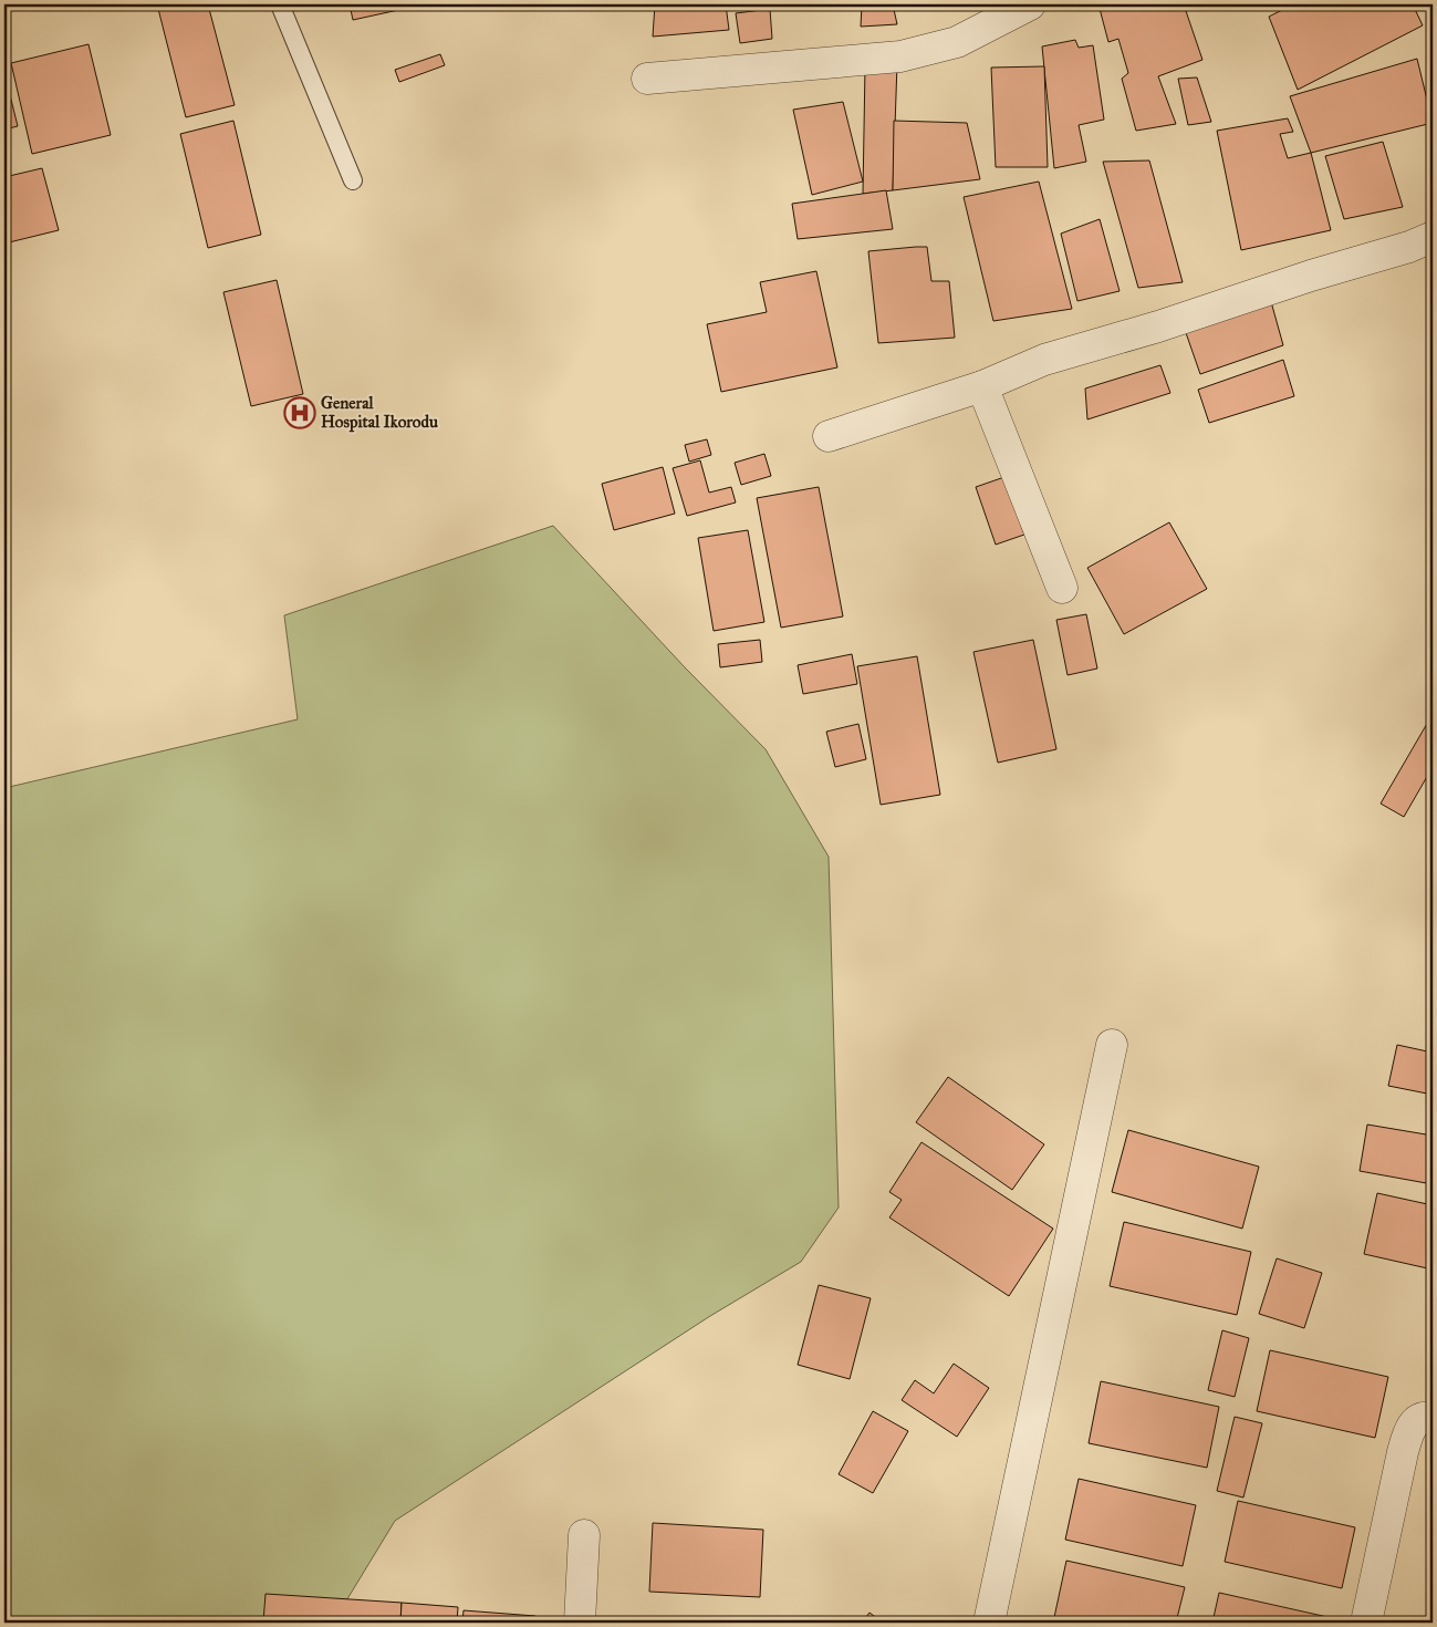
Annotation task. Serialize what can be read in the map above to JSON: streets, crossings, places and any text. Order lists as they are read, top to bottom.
{
  "places": {
    "hospital": ["General Hospital Ikorodu"]
  }
}
